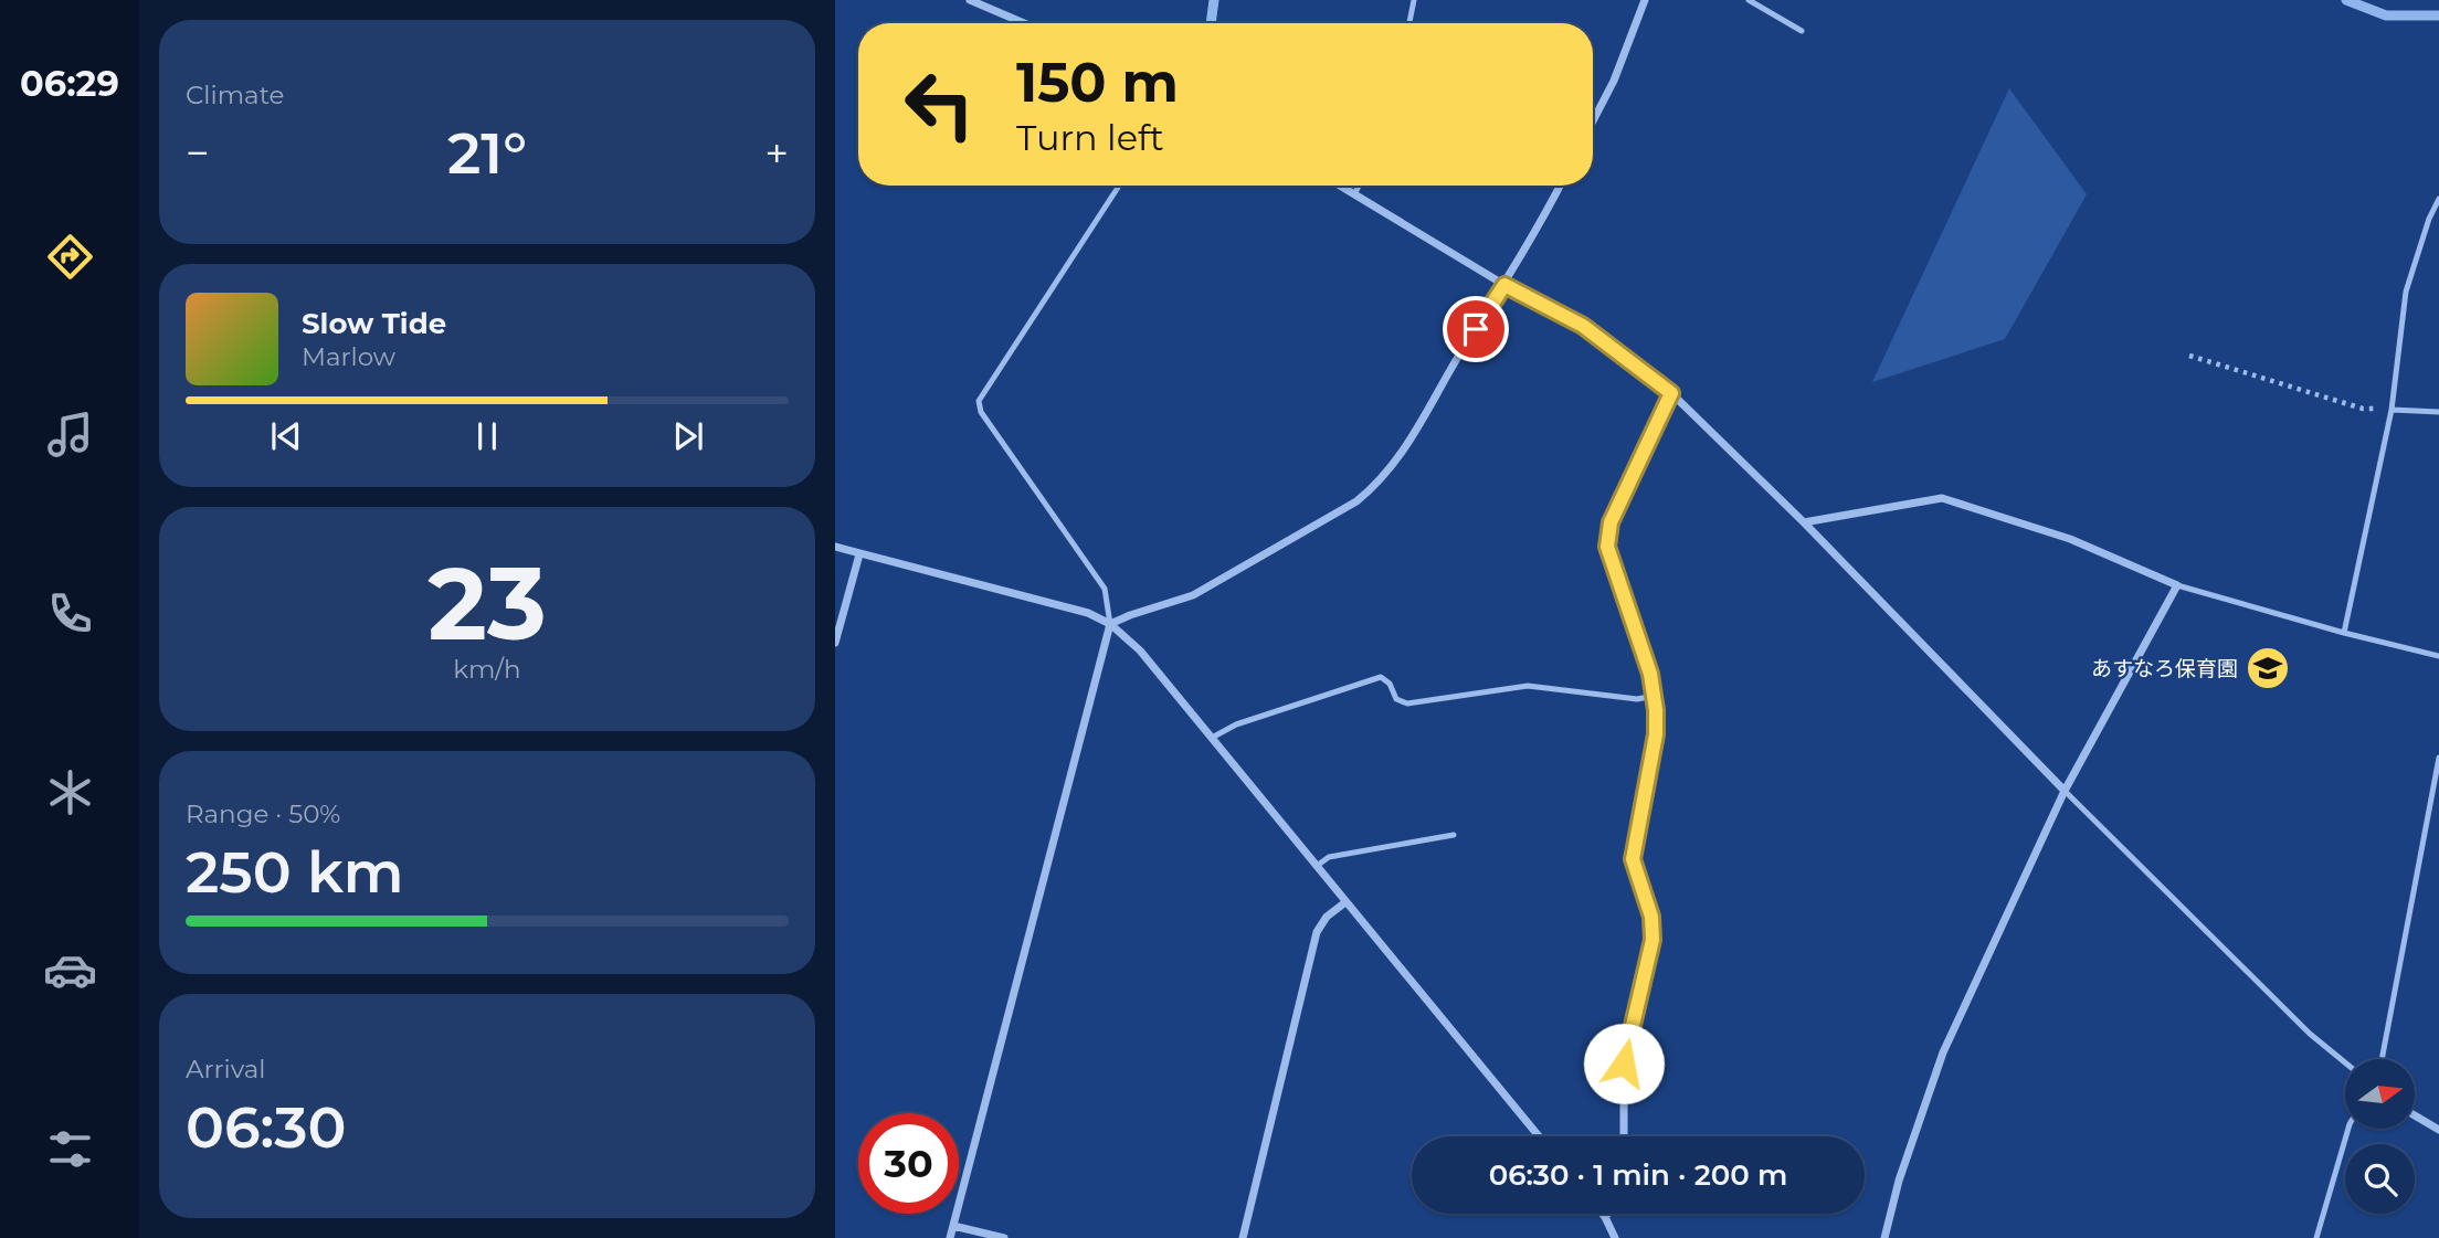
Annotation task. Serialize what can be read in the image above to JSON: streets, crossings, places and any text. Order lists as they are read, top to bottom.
{
  "places": {
    "school or university": ["あすなろ保育園"]
  },
  "north": "right",
  "page": {
    "tabs": "06:29",
    "tile": [
      "Climate",
      ["23", "km/h"],
      ["Range · 50%", "250 km"],
      ["Arrival", "06:30"]
    ],
    "turn": ["150 m", "Turn left"],
    "heat": ["−", "21°", "+"],
    "song": ["Slow Tide", "Marlow"],
    "limit": "30",
    "trip": "06:30 · 1 min · 200 m"
  }
}
